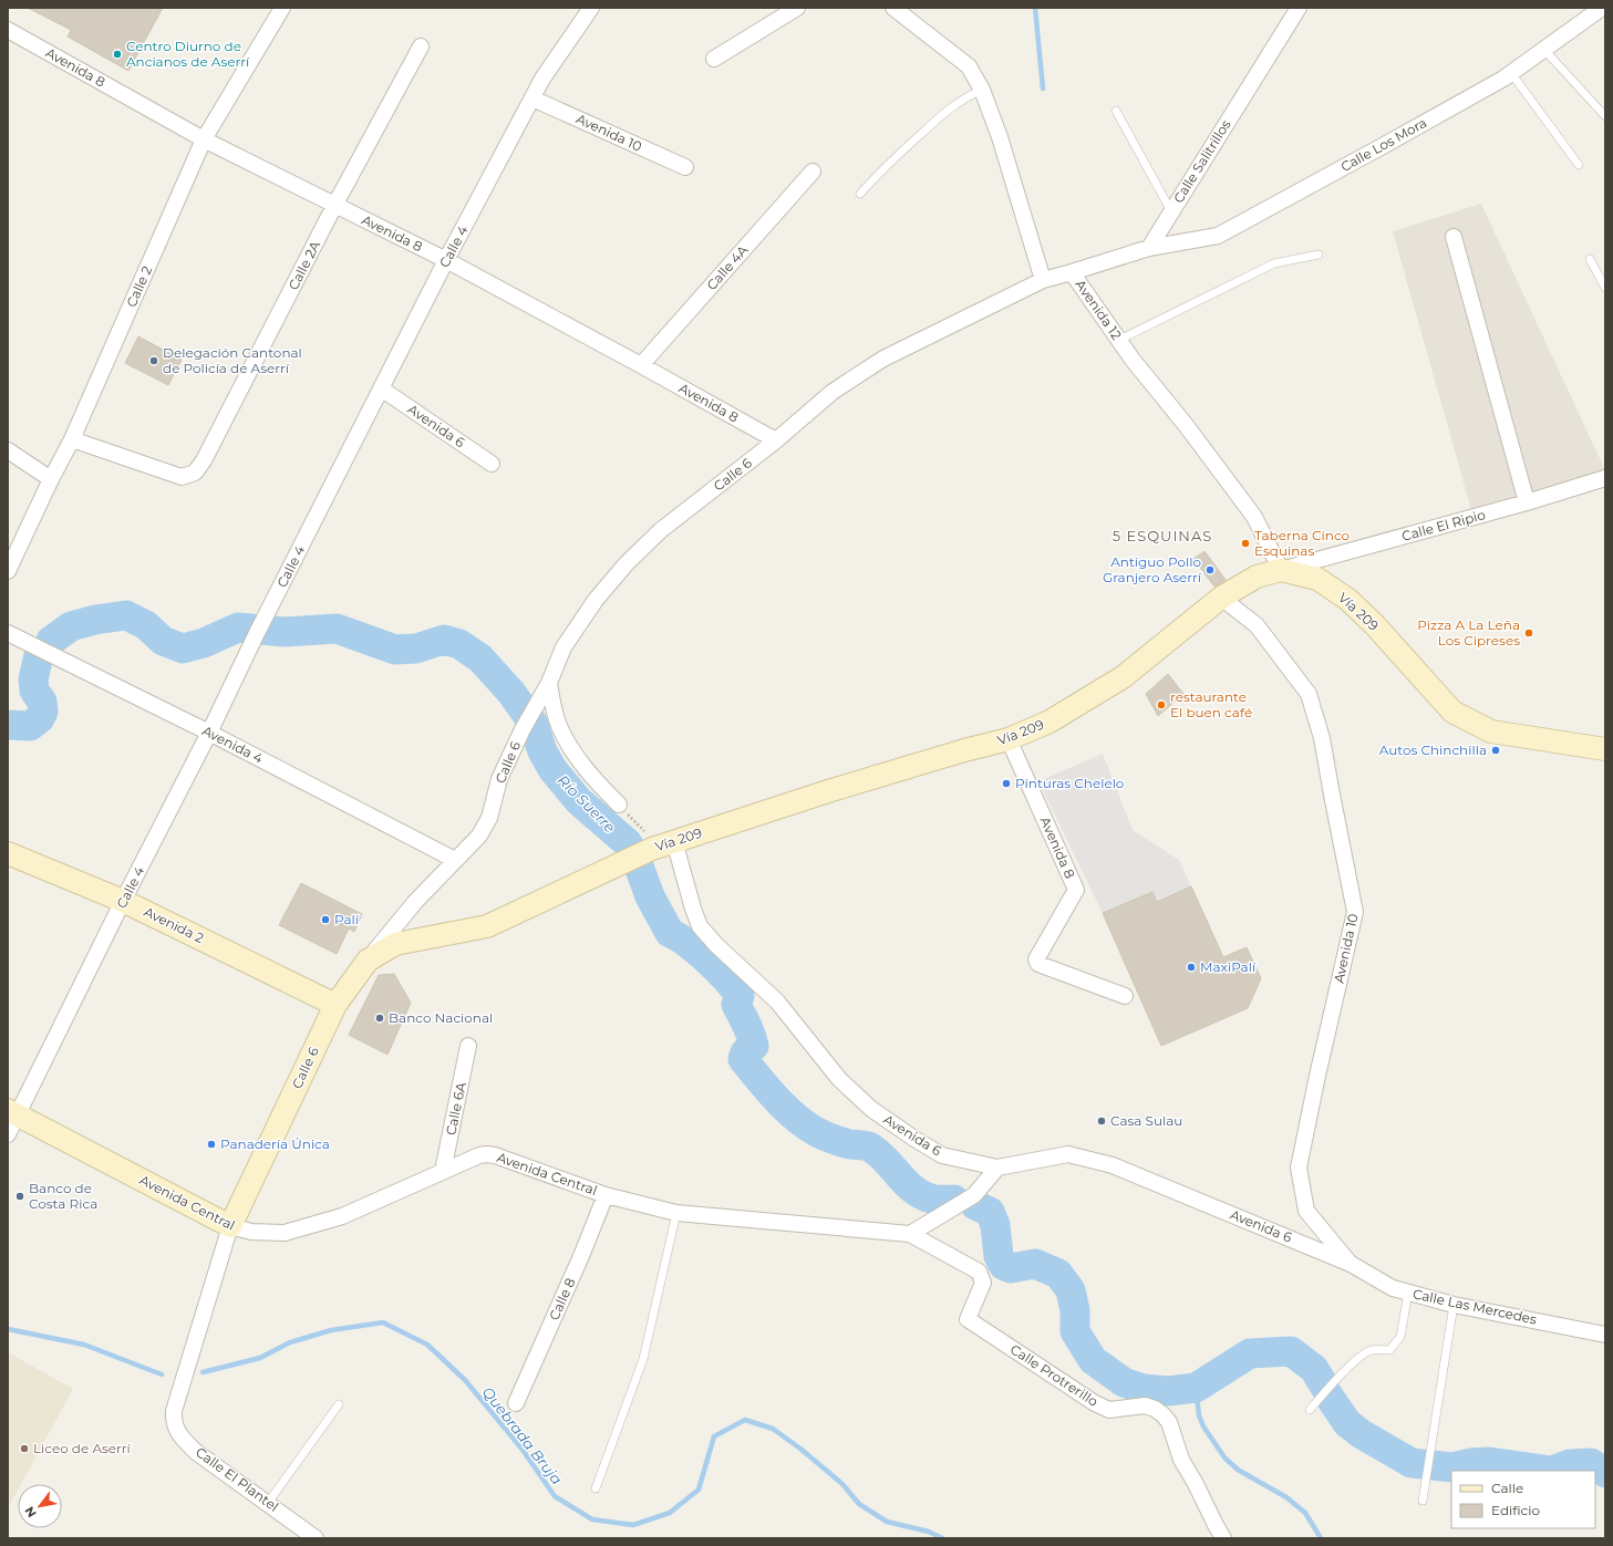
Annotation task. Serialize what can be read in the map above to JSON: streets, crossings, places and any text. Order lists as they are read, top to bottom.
{
  "streets": {
    "main road": [
      "Calle 6",
      "Vía 209",
      "Avenida 2",
      "Avenida Central"
    ],
    "street": [
      "Avenida 8",
      "Avenida 10",
      "Calle Los Mora",
      "Calle Salitrillos",
      "Calle 4",
      "Calle 2A",
      "Calle 4A",
      "Calle 2",
      "Avenida 12",
      "Avenida 6",
      "Calle El Ripio",
      "Avenida 4",
      "Calle 6A",
      "Calle 8",
      "Calle Las Mercedes",
      "Calle Protrerillo",
      "Calle El Plantel"
    ]
  },
  "crossings": [
    ["Avenida 8", "Calle 4"],
    ["Avenida 8", "Calle 2A"],
    ["Avenida 8", "Calle 4A"],
    ["Avenida 8", "Calle 2"],
    ["Avenida 8", "Calle 6"],
    ["Avenida 8", "Vía 209"],
    ["Avenida 10", "Calle 4"],
    ["Avenida 10", "Avenida 6"],
    ["Avenida 10", "Vía 209"],
    ["Avenida 10", "Calle Las Mercedes"],
    ["Calle Los Mora", "Calle Salitrillos"],
    ["Calle 4", "Avenida 6"],
    ["Calle 4", "Avenida 4"],
    ["Calle 4", "Avenida 2"],
    ["Calle 4", "Avenida Central"],
    ["Calle 2A", "Calle 2"],
    ["Avenida 12", "Calle 6"],
    ["Avenida 12", "Calle El Ripio"],
    ["Avenida 12", "Vía 209"],
    ["Avenida 6", "Vía 209"],
    ["Avenida 6", "Calle Las Mercedes"],
    ["Calle 6", "Vía 209"],
    ["Calle 6", "Avenida 4"],
    ["Calle 6", "Avenida 2"],
    ["Calle 6", "Avenida Central"],
    ["Calle 6", "Calle El Plantel"],
    ["Calle El Ripio", "Vía 209"],
    ["Calle 6A", "Avenida Central"],
    ["Avenida Central", "Calle 8"],
    ["Avenida Central", "Calle Protrerillo"]
  ],
  "districts": ["5 ESQUINAS"],
  "water": ["Río Suerre", "Quebrada Bruja"],
  "places": [
    "Centro Diurno de Ancianos de Aserrí",
    "Delegación Cantonal de Policía de Aserrí",
    "Taberna Cinco Esquinas",
    "Antiguo Pollo Granjero Aserrí",
    "Pizza A La Leña Los Cipreses",
    "restaurante El buen café",
    "Autos Chinchilla",
    "Pinturas Chelelo",
    "Palí",
    "MaxiPalí",
    "Banco Nacional",
    "Casa Sulau",
    "Panadería Única",
    "Banco de Costa Rica",
    "Liceo de Aserrí"
  ],
  "legend": ["Calle", "Edificio"],
  "north": "bottom left"
}
